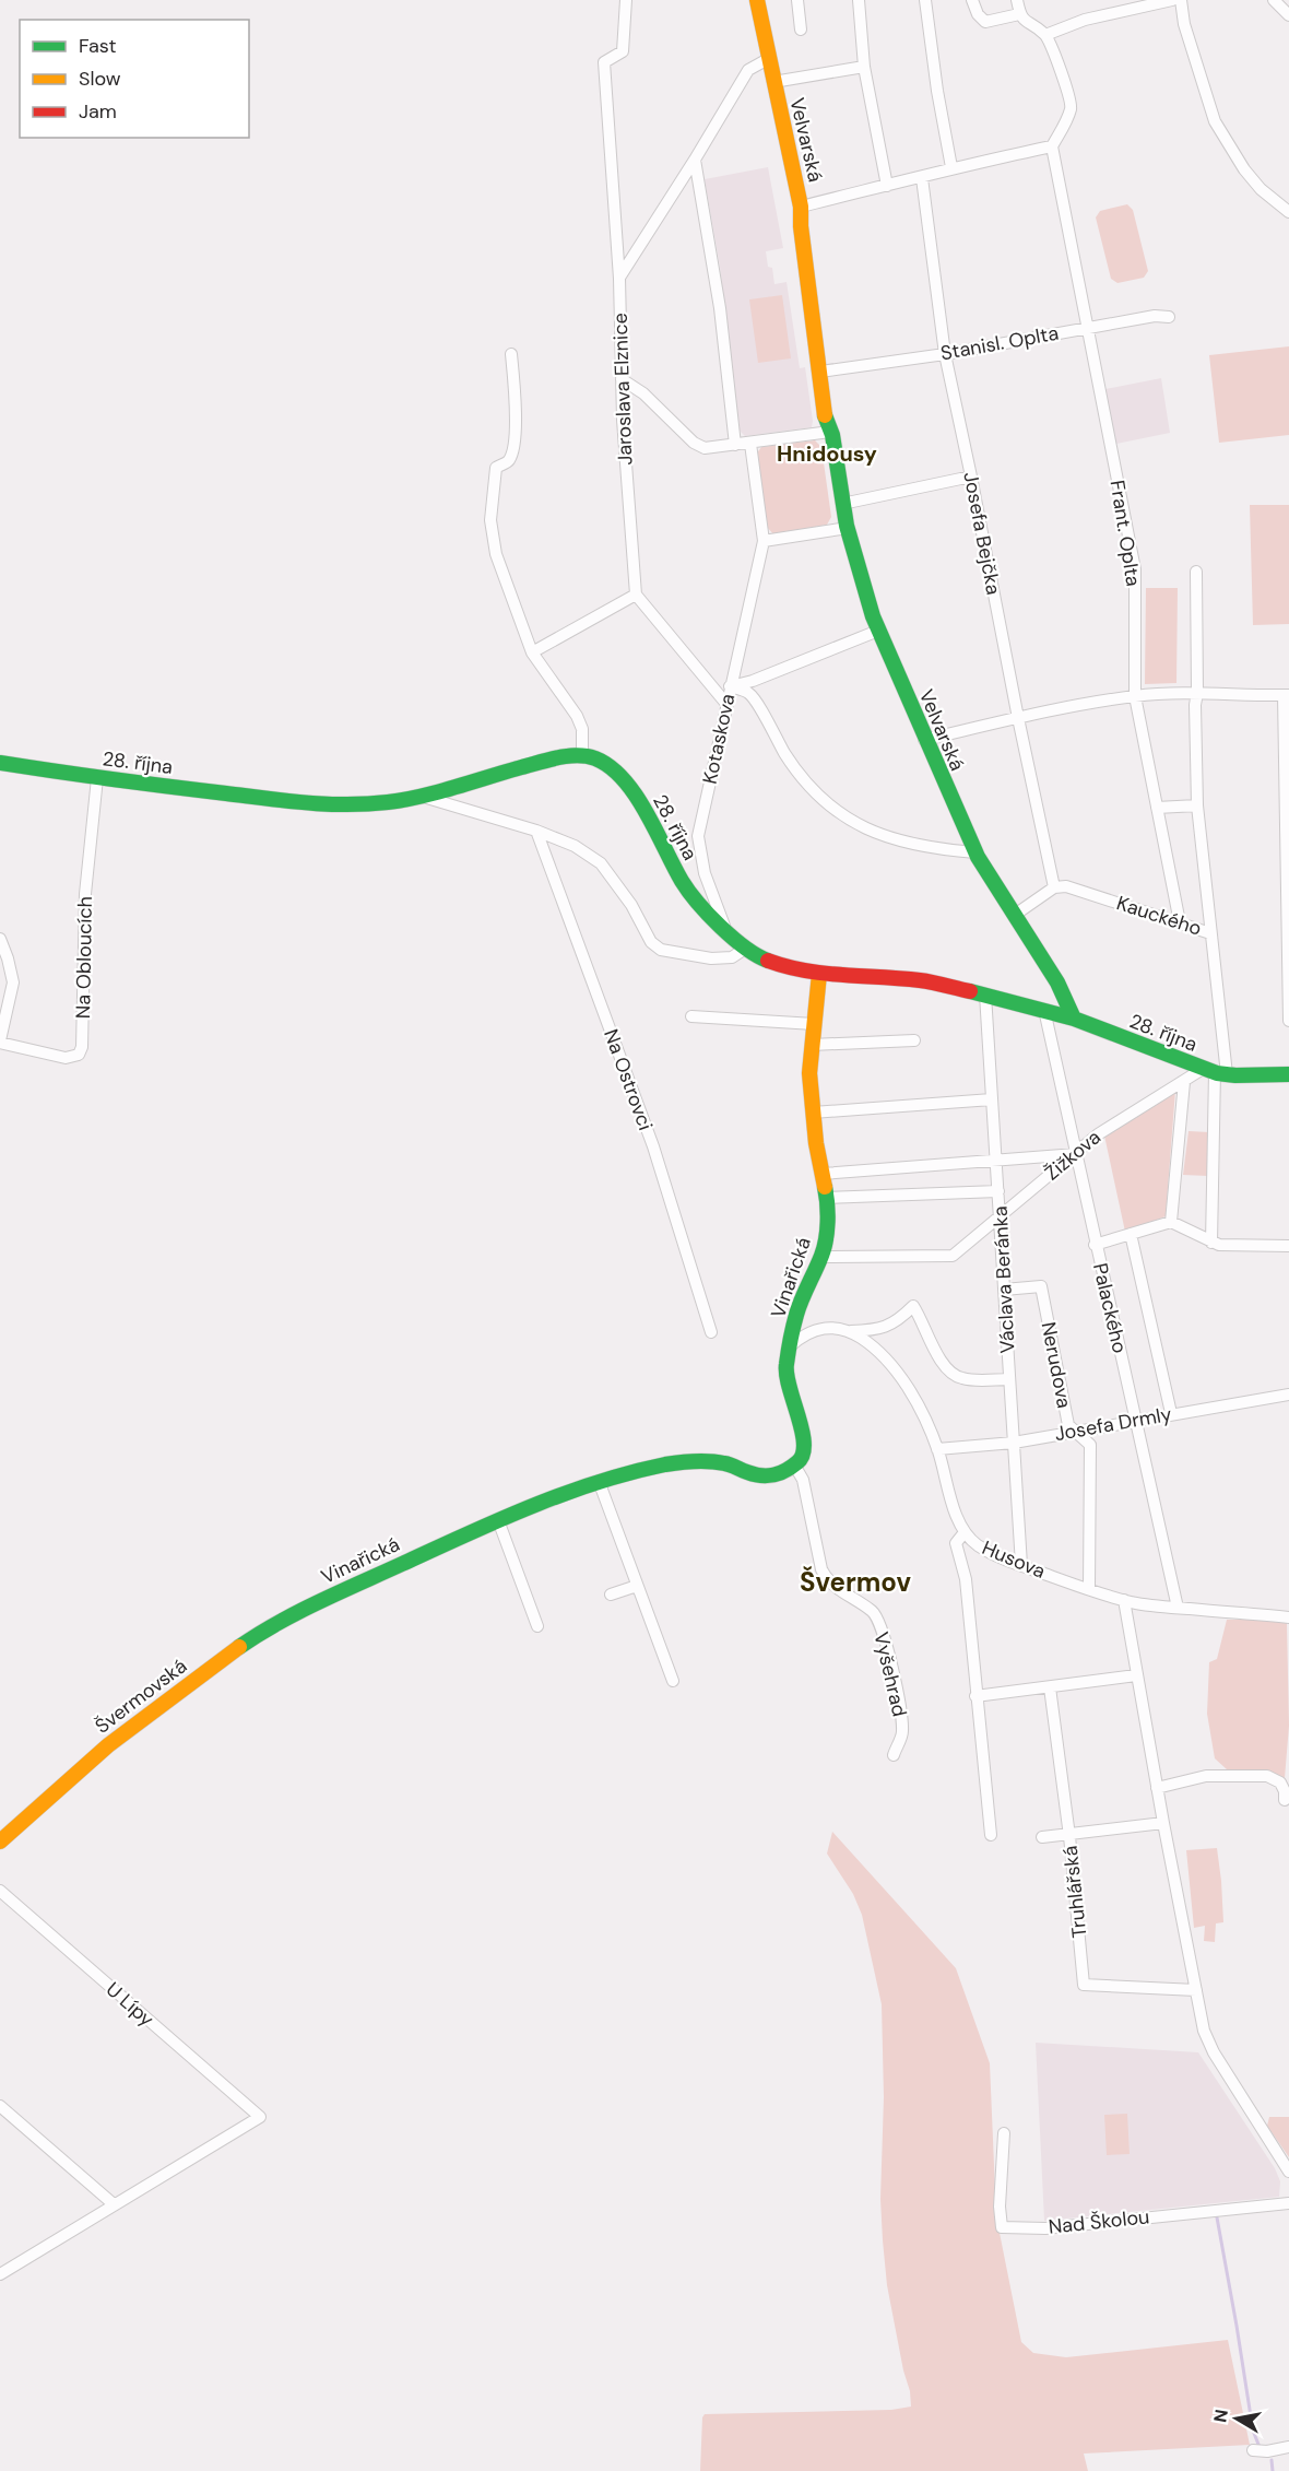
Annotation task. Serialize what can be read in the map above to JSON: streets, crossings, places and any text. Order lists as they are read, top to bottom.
{
  "streets": {
    "street": [
      "Velvarská",
      "Stanisl. Oplta",
      "Jaroslava Elznice",
      "Josefa Bejčka",
      "Frant. Oplta",
      "Kotaskova",
      "28. října",
      "Kauckého",
      "Na Obloucích",
      "Na Ostrovci",
      "Žižkova",
      "Vinařická",
      "Václava Beránka",
      "Palackého",
      "Nerudova",
      "Josefa Drmly",
      "Husova",
      "Vyšehrad",
      "Švermovská",
      "Truhlářská",
      "U Lípy",
      "Nad Školou"
    ]
  },
  "crossings": [
    ["Velvarská", "Stanisl. Oplta"],
    ["Velvarská", "28. října"],
    ["Stanisl. Oplta", "Josefa Bejčka"],
    ["Stanisl. Oplta", "Frant. Oplta"],
    ["Josefa Bejčka", "Kauckého"],
    ["Frant. Oplta", "Kauckého"],
    ["Kotaskova", "28. října"],
    ["28. října", "Kauckého"],
    ["28. října", "Na Obloucích"],
    ["28. října", "Žižkova"],
    ["28. října", "Vinařická"],
    ["28. října", "Václava Beránka"],
    ["28. října", "Palackého"],
    ["Kauckého", "Žižkova"],
    ["Žižkova", "Vinařická"],
    ["Žižkova", "Václava Beránka"],
    ["Žižkova", "Palackého"],
    ["Vinařická", "Husova"],
    ["Vinařická", "Vyšehrad"],
    ["Vinařická", "Švermovská"],
    ["Václava Beránka", "Nerudova"],
    ["Václava Beránka", "Josefa Drmly"],
    ["Václava Beránka", "Husova"],
    ["Palackého", "Josefa Drmly"],
    ["Palackého", "Husova"],
    ["Nerudova", "Josefa Drmly"],
    ["Nerudova", "Husova"],
    ["Josefa Drmly", "Husova"]
  ],
  "districts": ["Hnidousy", "Švermov"],
  "legend": ["Fast", "Slow", "Jam"],
  "north": "left"
}
